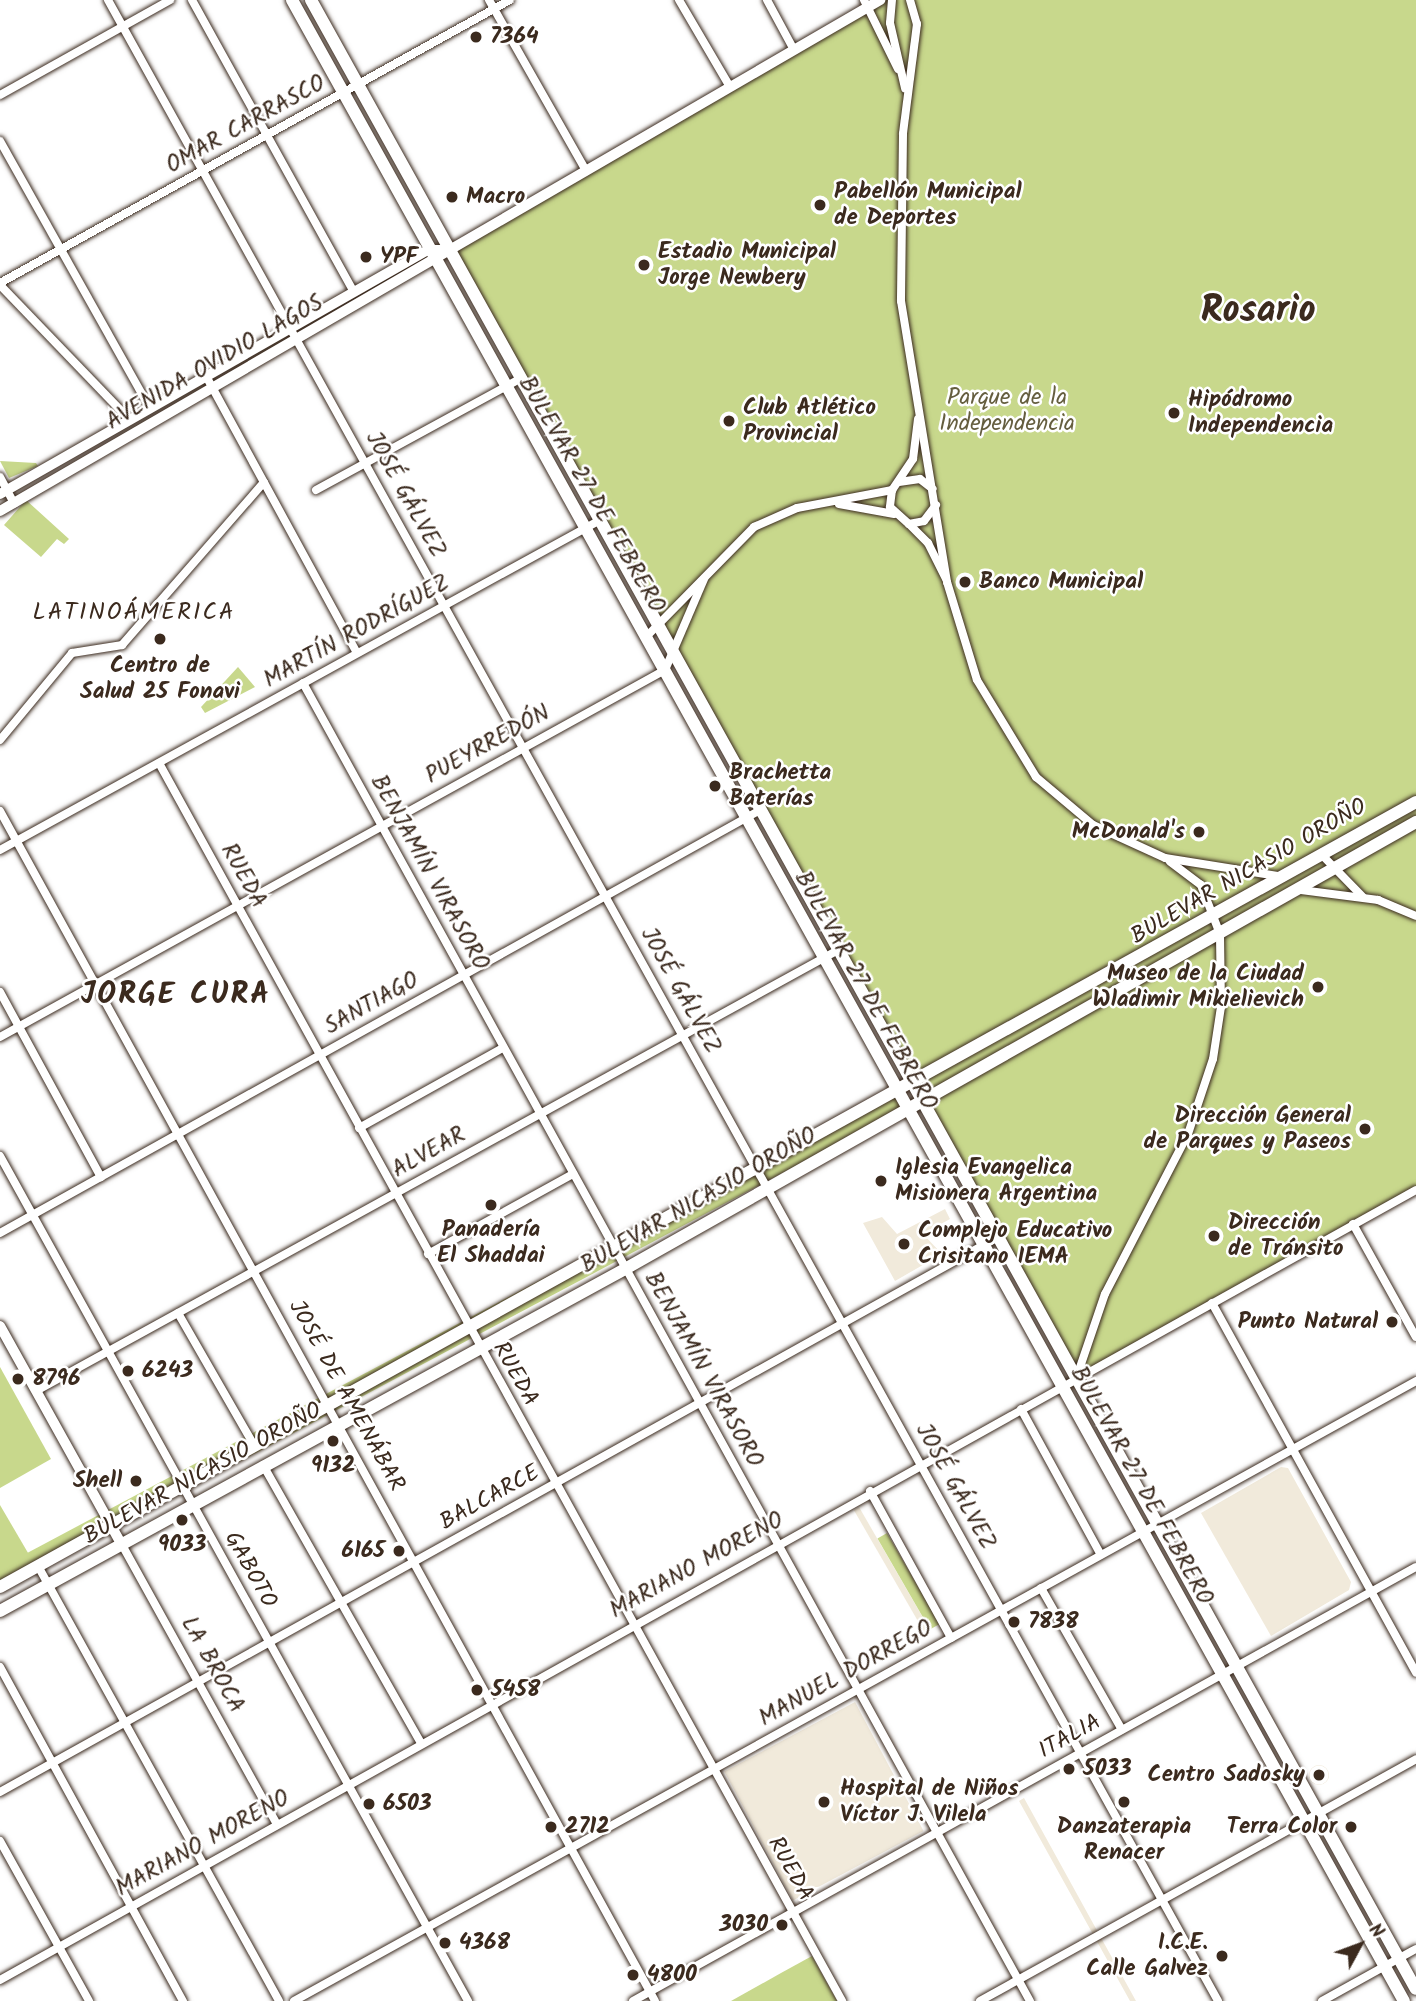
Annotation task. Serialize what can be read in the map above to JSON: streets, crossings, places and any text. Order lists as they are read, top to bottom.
{
  "streets": {
    "main road": [
      "AVENIDA OVIDIO LAGOS",
      "BULEVAR 27 DE FEBRERO",
      "BULEVAR NICASIO OROÑO",
      "LA BROCA"
    ],
    "street": [
      "OMAR CARRASCO",
      "JOSÉ GÁLVEZ",
      "MARTÍN RODRÍGUEZ",
      "PUEYRREDÓN",
      "BENJAMÍN VIRASORO",
      "RUEDA",
      "SANTIAGO",
      "ALVEAR",
      "JOSÉ DE AMENÁBAR",
      "BALCARCE",
      "MARIANO MORENO",
      "GABOTO",
      "MANUEL DORREGO",
      "ITALIA"
    ]
  },
  "crossings": [
    ["OMAR CARRASCO", "JOSÉ GÁLVEZ"],
    ["OMAR CARRASCO", "BULEVAR 27 DE FEBRERO"],
    ["AVENIDA OVIDIO LAGOS", "JOSÉ GÁLVEZ"],
    ["AVENIDA OVIDIO LAGOS", "BULEVAR 27 DE FEBRERO"],
    ["JOSÉ GÁLVEZ", "MARTÍN RODRÍGUEZ"],
    ["JOSÉ GÁLVEZ", "PUEYRREDÓN"],
    ["JOSÉ GÁLVEZ", "BULEVAR NICASIO OROÑO"],
    ["JOSÉ GÁLVEZ", "SANTIAGO"],
    ["JOSÉ GÁLVEZ", "ALVEAR"],
    ["JOSÉ GÁLVEZ", "BALCARCE"],
    ["JOSÉ GÁLVEZ", "MARIANO MORENO"],
    ["JOSÉ GÁLVEZ", "MANUEL DORREGO"],
    ["JOSÉ GÁLVEZ", "ITALIA"],
    ["BULEVAR 27 DE FEBRERO", "MARTÍN RODRÍGUEZ"],
    ["BULEVAR 27 DE FEBRERO", "PUEYRREDÓN"],
    ["BULEVAR 27 DE FEBRERO", "BULEVAR NICASIO OROÑO"],
    ["BULEVAR 27 DE FEBRERO", "SANTIAGO"],
    ["BULEVAR 27 DE FEBRERO", "ALVEAR"],
    ["BULEVAR 27 DE FEBRERO", "BALCARCE"],
    ["BULEVAR 27 DE FEBRERO", "MARIANO MORENO"],
    ["BULEVAR 27 DE FEBRERO", "MANUEL DORREGO"],
    ["BULEVAR 27 DE FEBRERO", "ITALIA"],
    ["MARTÍN RODRÍGUEZ", "BENJAMÍN VIRASORO"],
    ["MARTÍN RODRÍGUEZ", "RUEDA"],
    ["MARTÍN RODRÍGUEZ", "JOSÉ DE AMENÁBAR"],
    ["PUEYRREDÓN", "BENJAMÍN VIRASORO"],
    ["PUEYRREDÓN", "RUEDA"],
    ["PUEYRREDÓN", "JOSÉ DE AMENÁBAR"],
    ["BULEVAR NICASIO OROÑO", "BENJAMÍN VIRASORO"],
    ["BULEVAR NICASIO OROÑO", "RUEDA"],
    ["BULEVAR NICASIO OROÑO", "JOSÉ DE AMENÁBAR"],
    ["BULEVAR NICASIO OROÑO", "GABOTO"],
    ["BULEVAR NICASIO OROÑO", "LA BROCA"],
    ["BENJAMÍN VIRASORO", "SANTIAGO"],
    ["BENJAMÍN VIRASORO", "ALVEAR"],
    ["BENJAMÍN VIRASORO", "BALCARCE"],
    ["BENJAMÍN VIRASORO", "MARIANO MORENO"],
    ["BENJAMÍN VIRASORO", "MANUEL DORREGO"],
    ["BENJAMÍN VIRASORO", "ITALIA"],
    ["RUEDA", "SANTIAGO"],
    ["RUEDA", "ALVEAR"],
    ["RUEDA", "BALCARCE"],
    ["RUEDA", "MARIANO MORENO"],
    ["RUEDA", "MANUEL DORREGO"],
    ["RUEDA", "ITALIA"],
    ["SANTIAGO", "JOSÉ DE AMENÁBAR"],
    ["SANTIAGO", "GABOTO"],
    ["ALVEAR", "JOSÉ DE AMENÁBAR"],
    ["ALVEAR", "GABOTO"],
    ["ALVEAR", "LA BROCA"],
    ["JOSÉ DE AMENÁBAR", "BALCARCE"],
    ["JOSÉ DE AMENÁBAR", "MARIANO MORENO"],
    ["JOSÉ DE AMENÁBAR", "MANUEL DORREGO"],
    ["JOSÉ DE AMENÁBAR", "ITALIA"],
    ["BALCARCE", "GABOTO"],
    ["BALCARCE", "LA BROCA"],
    ["MARIANO MORENO", "GABOTO"],
    ["MARIANO MORENO", "LA BROCA"],
    ["GABOTO", "MANUEL DORREGO"]
  ],
  "districts": ["Rosario", "LATINOÁMERICA", "JORGE CURA"],
  "parks": ["Parque de la Independencia"],
  "places": [
    "7364",
    "Macro",
    "Pabellón Municipal de Deportes",
    "YPF",
    "Estadio Municipal Jorge Newbery",
    "Hipódromo Independencia",
    "Club Atlético Provincial",
    "Banco Municipal",
    "Centro de Salud 25 Fonavi",
    "Brachetta Baterías",
    "McDonald's",
    "Museo de la Ciudad Wladimir Mikielievich",
    "Dirección General de Parques y Paseos",
    "Iglesia Evangelica Misionera Argentina",
    "Panadería El Shaddai",
    "Dirección de Tránsito",
    "Complejo Educativo Crisitano IEMA",
    "Punto Natural",
    "6243",
    "8796",
    "9132",
    "Shell",
    "9033",
    "6165",
    "7838",
    "5458",
    "5033",
    "Centro Sadosky",
    "Hospital de Niños Víctor J. Vilela",
    "Danzaterapia Renacer",
    "6503",
    "2712",
    "Terra Color",
    "3030",
    "4368",
    "I.C.E. Calle Galvez",
    "4800"
  ],
  "north": "top right"
}
